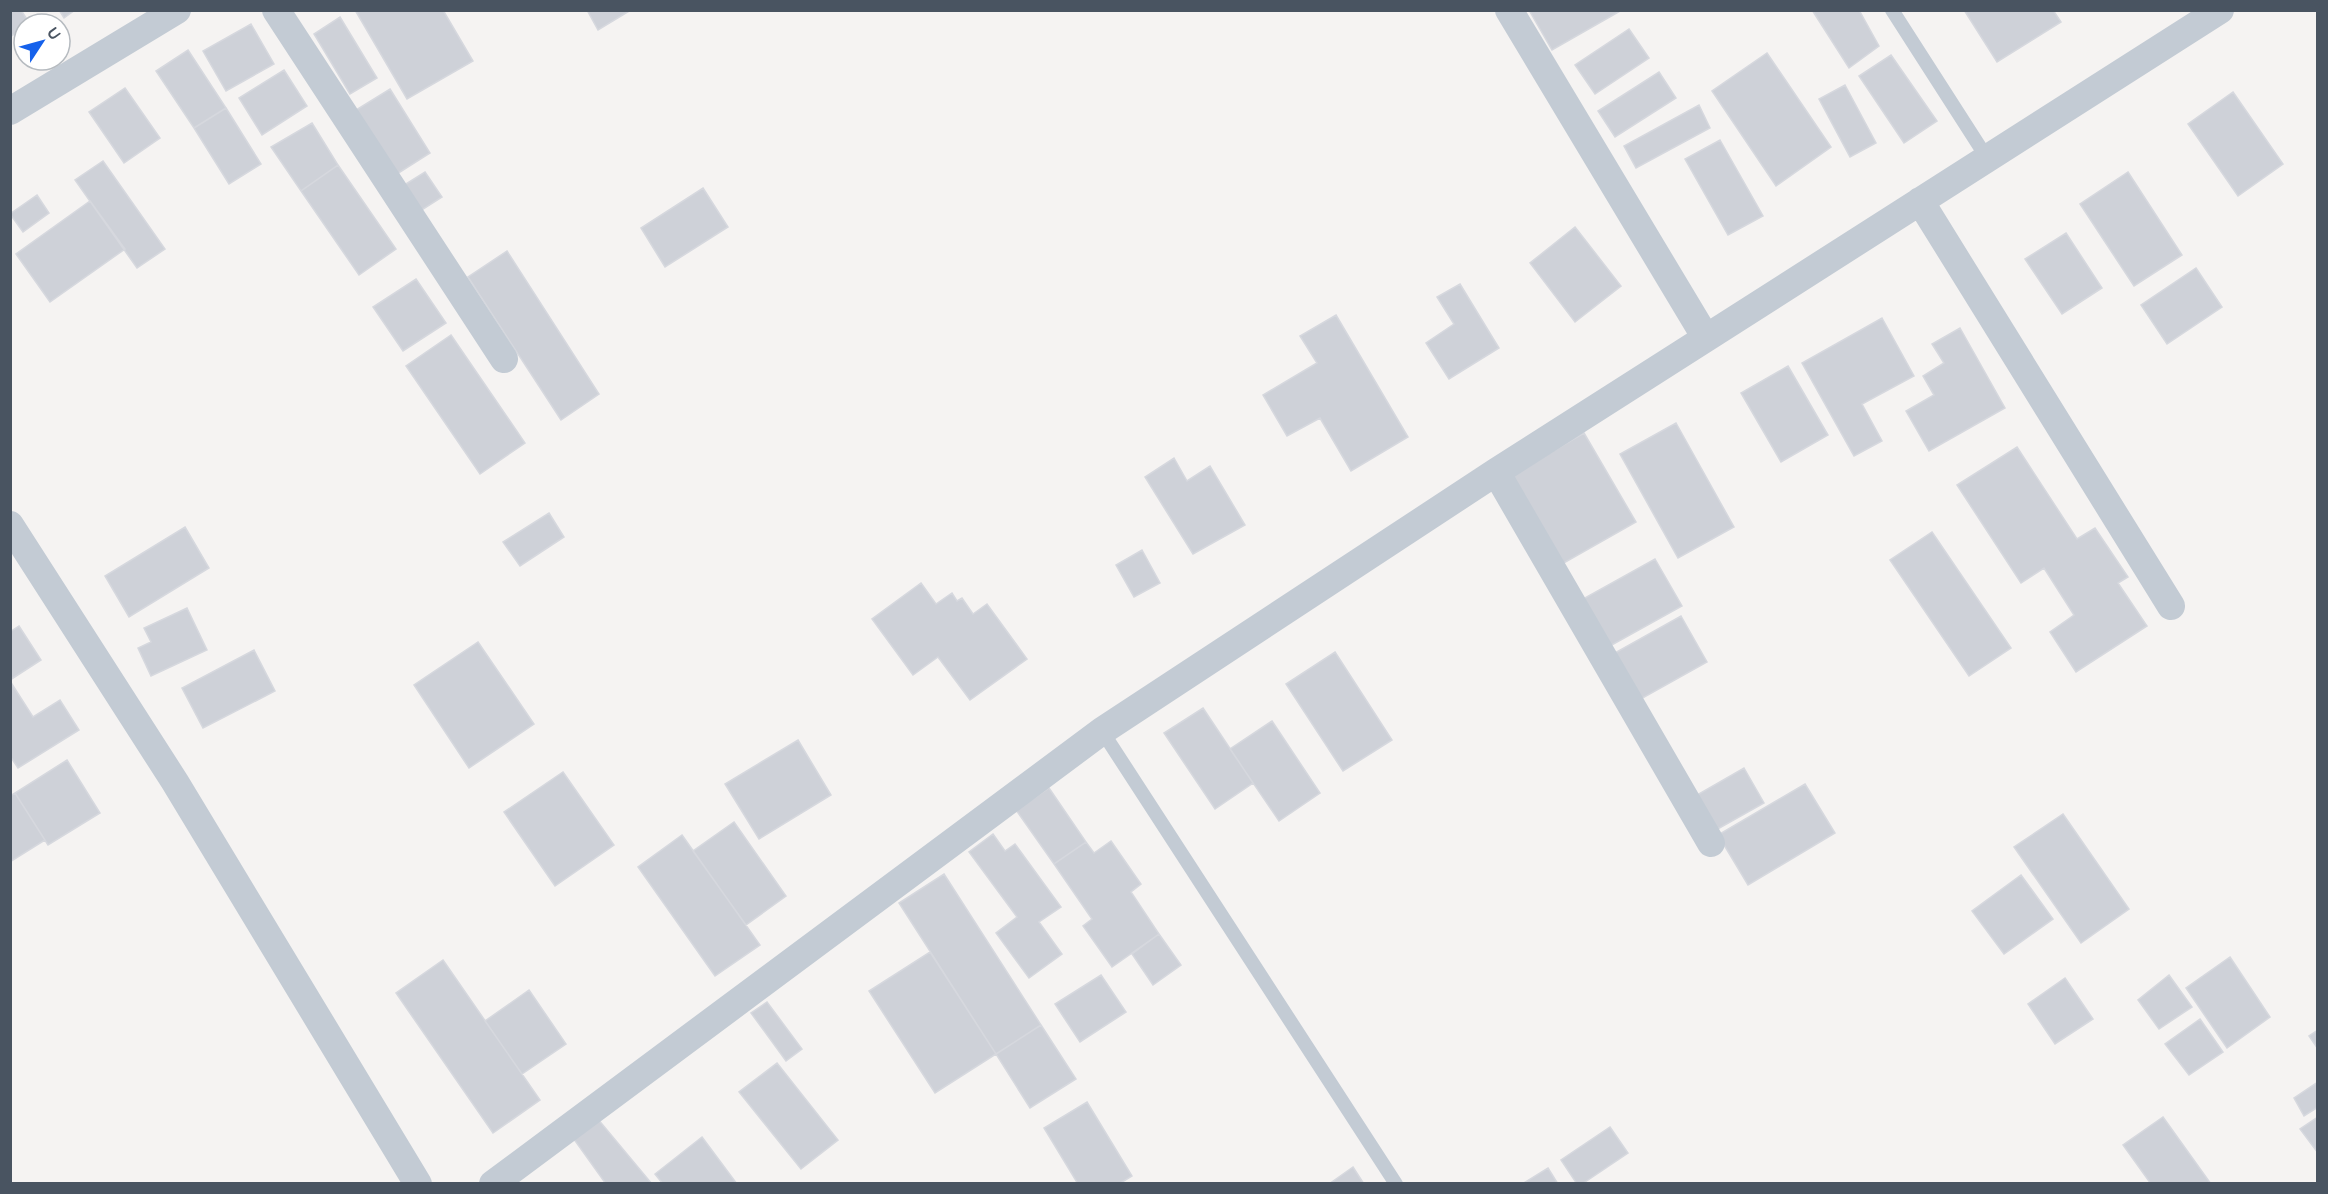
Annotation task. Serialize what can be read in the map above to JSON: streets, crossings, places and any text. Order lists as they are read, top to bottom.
{
  "north": "top right"
}
